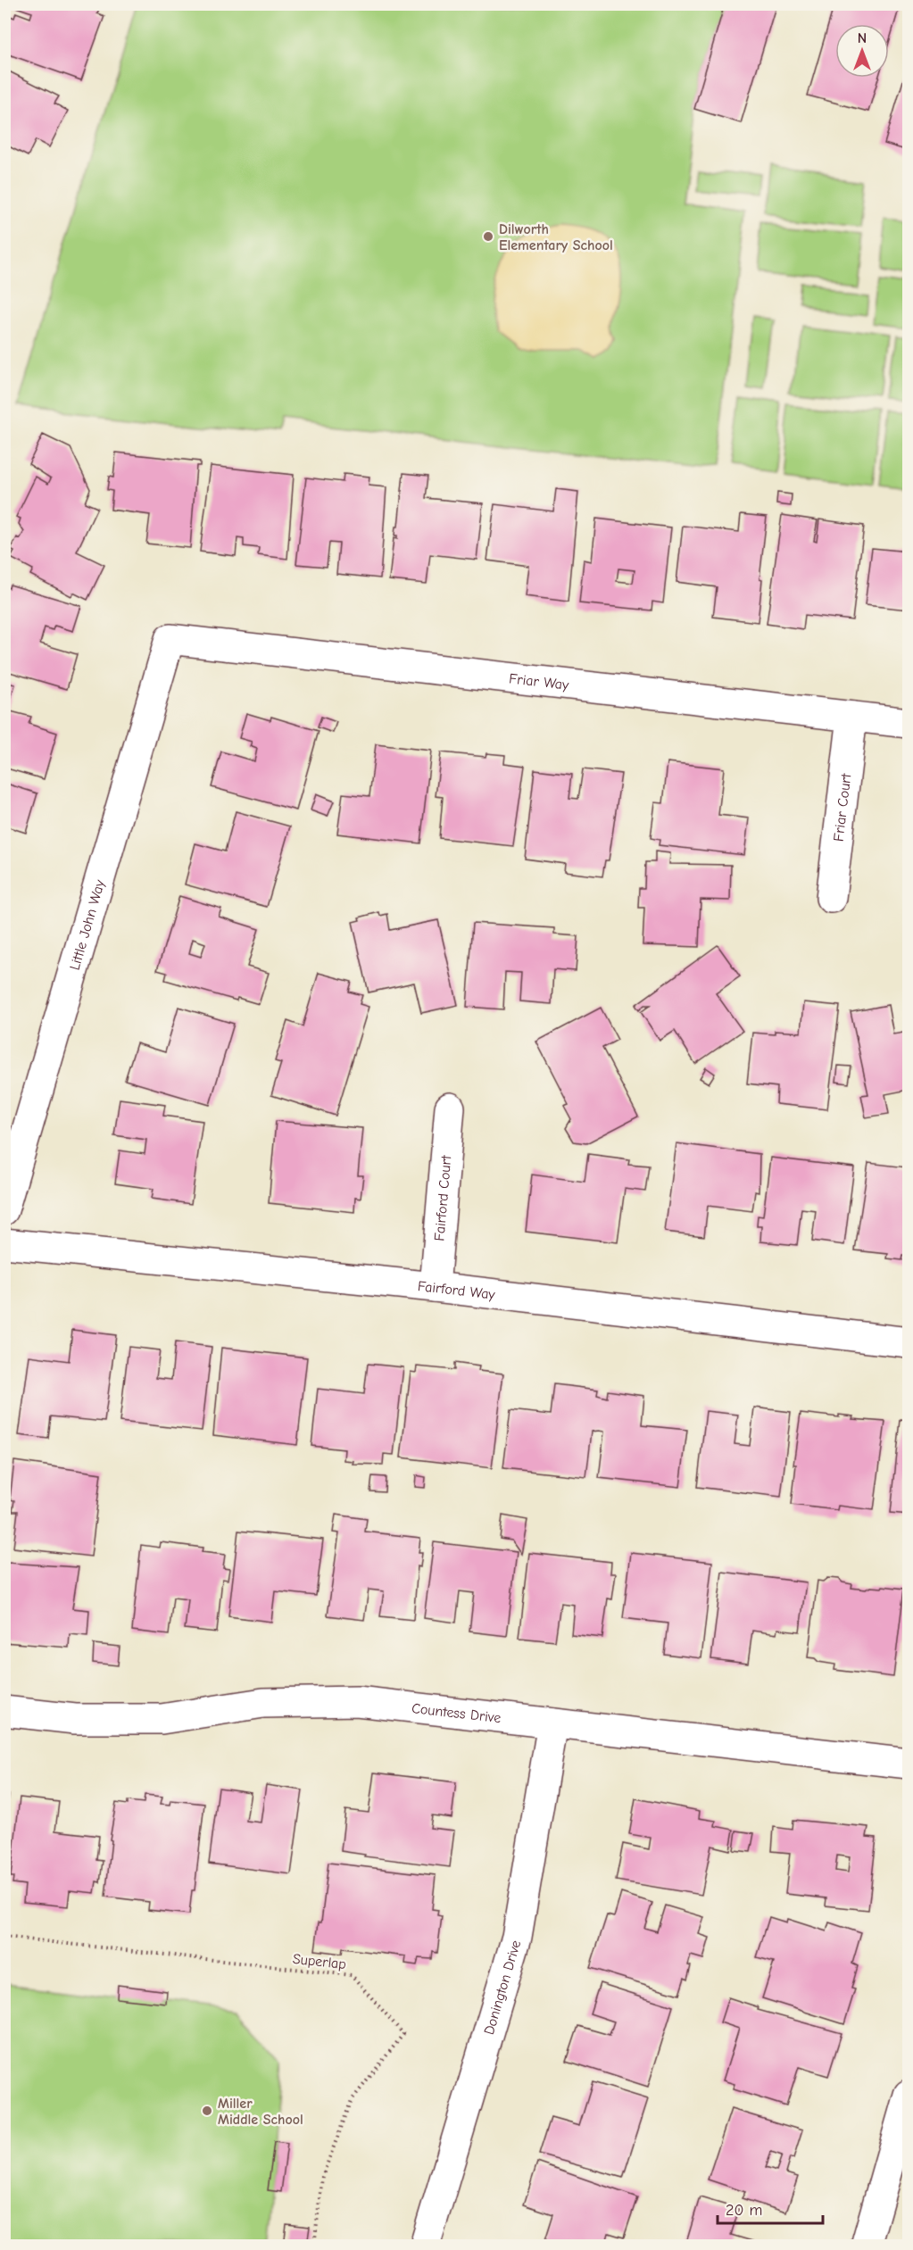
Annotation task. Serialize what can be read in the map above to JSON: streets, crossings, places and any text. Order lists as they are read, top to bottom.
{
  "streets": {
    "street": [
      "Friar Way",
      "Friar Court",
      "Little John Way",
      "Fairford Court",
      "Fairford Way",
      "Countess Drive",
      "Donington Drive"
    ],
    "path": ["Superlap"]
  },
  "crossings": [
    ["Friar Way", "Friar Court"],
    ["Friar Way", "Little John Way"],
    ["Fairford Court", "Fairford Way"],
    ["Countess Drive", "Donington Drive"]
  ],
  "places": ["Dilworth Elementary School", "Miller Middle School"],
  "scale_bar": "20 m",
  "north": "top"
}
